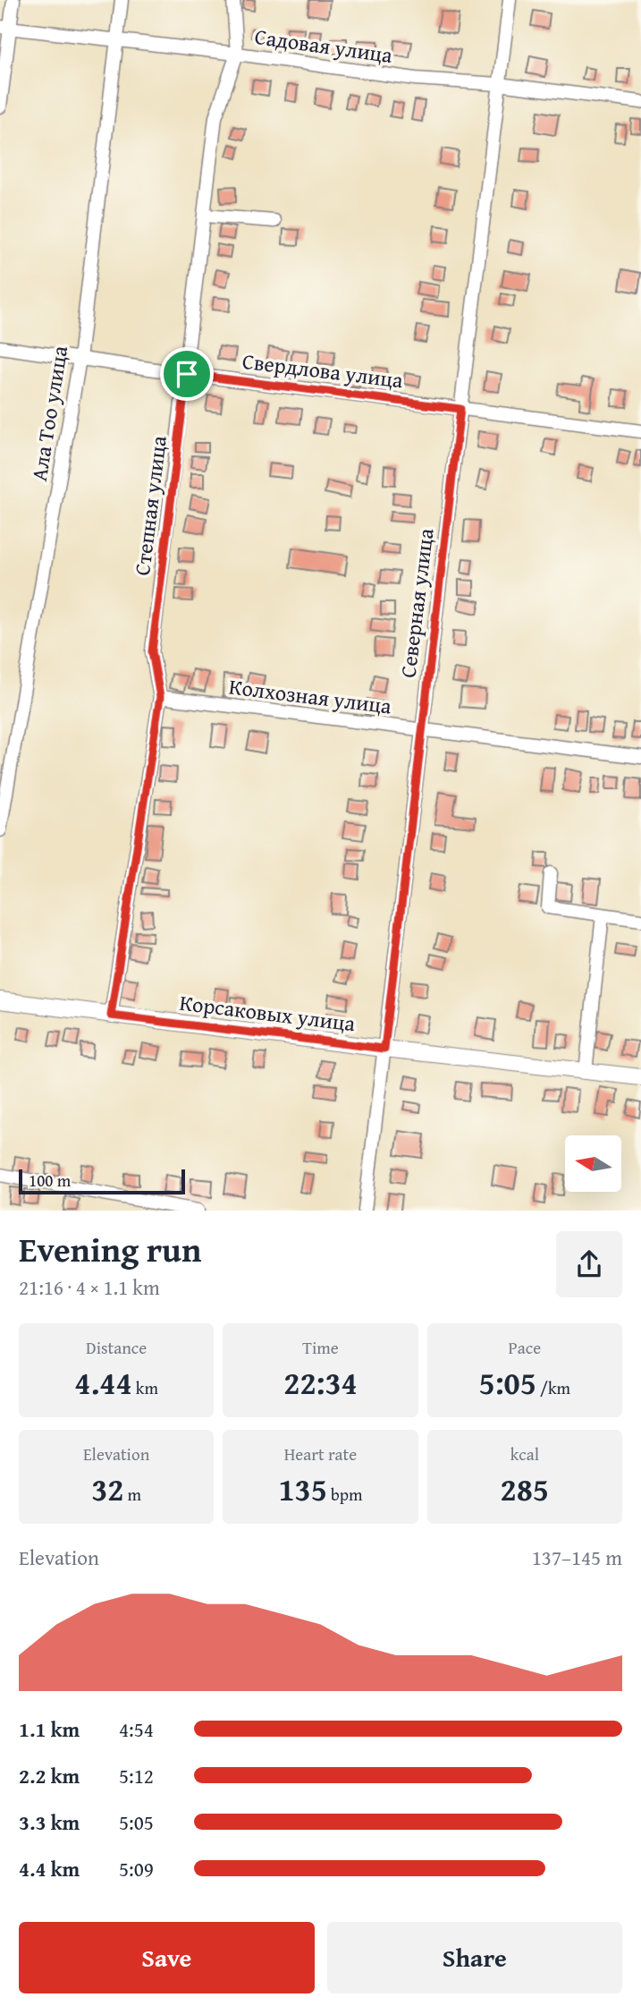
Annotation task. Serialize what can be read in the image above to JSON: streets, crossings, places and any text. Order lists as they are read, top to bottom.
{
  "streets": {
    "street": [
      "Садовая улица",
      "Свердлова улица",
      "Ала Тоо улица",
      "Степная улица",
      "Северная улица",
      "Колхозная улица",
      "Корсаковых улица"
    ]
  },
  "crossings": [
    ["Садовая улица", "Ала Тоо улица"],
    ["Садовая улица", "Степная улица"],
    ["Садовая улица", "Северная улица"],
    ["Свердлова улица", "Ала Тоо улица"],
    ["Свердлова улица", "Степная улица"],
    ["Свердлова улица", "Северная улица"],
    ["Степная улица", "Колхозная улица"],
    ["Степная улица", "Корсаковых улица"],
    ["Северная улица", "Колхозная улица"],
    ["Северная улица", "Корсаковых улица"]
  ],
  "scale_bar": "100 m",
  "north": "left",
  "page": {
    "scale": "100 m",
    "heading": ["Evening run", "21:16 · 4 × 1.1 km"],
    "stats": [
      ["Distance", "4.44 km"],
      ["Time", "22:34"],
      ["Pace", "5:05 /km"],
      ["Elevation", "32 m"],
      ["Heart rate", "135 bpm"],
      ["kcal", "285"]
    ],
    "chart": ["Elevation", "137–145 m"],
    "list": [
      {
        "name": "1.1 km",
        "note": "4:54"
      },
      {
        "name": "2.2 km",
        "note": "5:12"
      },
      {
        "name": "3.3 km",
        "note": "5:05"
      },
      {
        "name": "4.4 km",
        "note": "5:09"
      }
    ],
    "buttons": ["Save", "Share"]
  }
}
